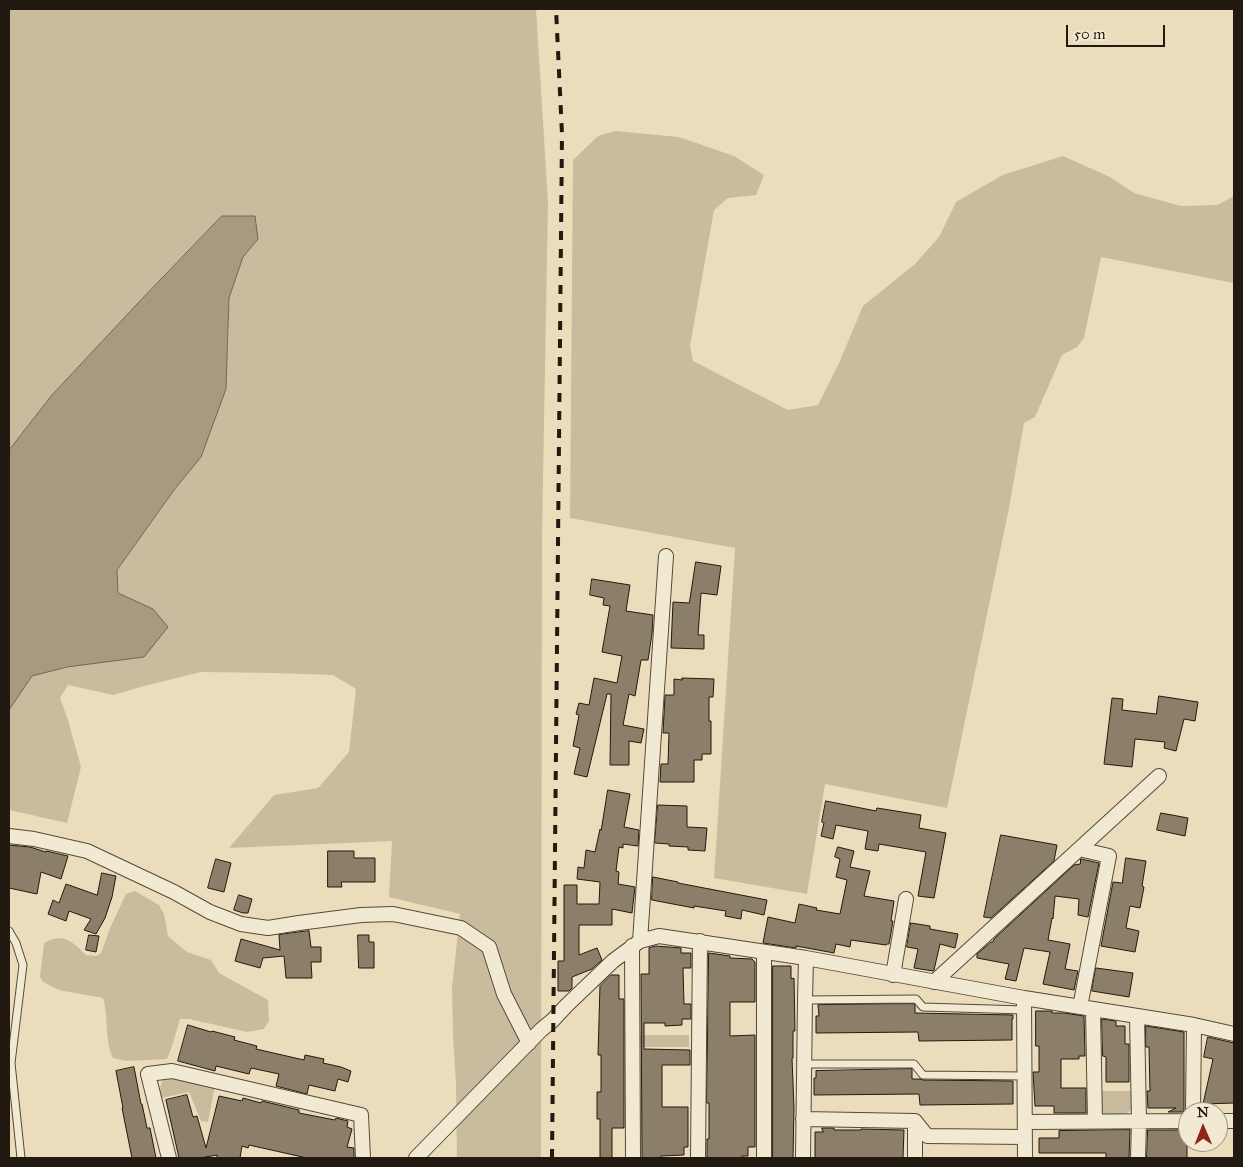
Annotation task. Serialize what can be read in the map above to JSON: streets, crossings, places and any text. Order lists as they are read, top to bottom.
{
  "scale_bar": "50 m",
  "north": "top"
}
